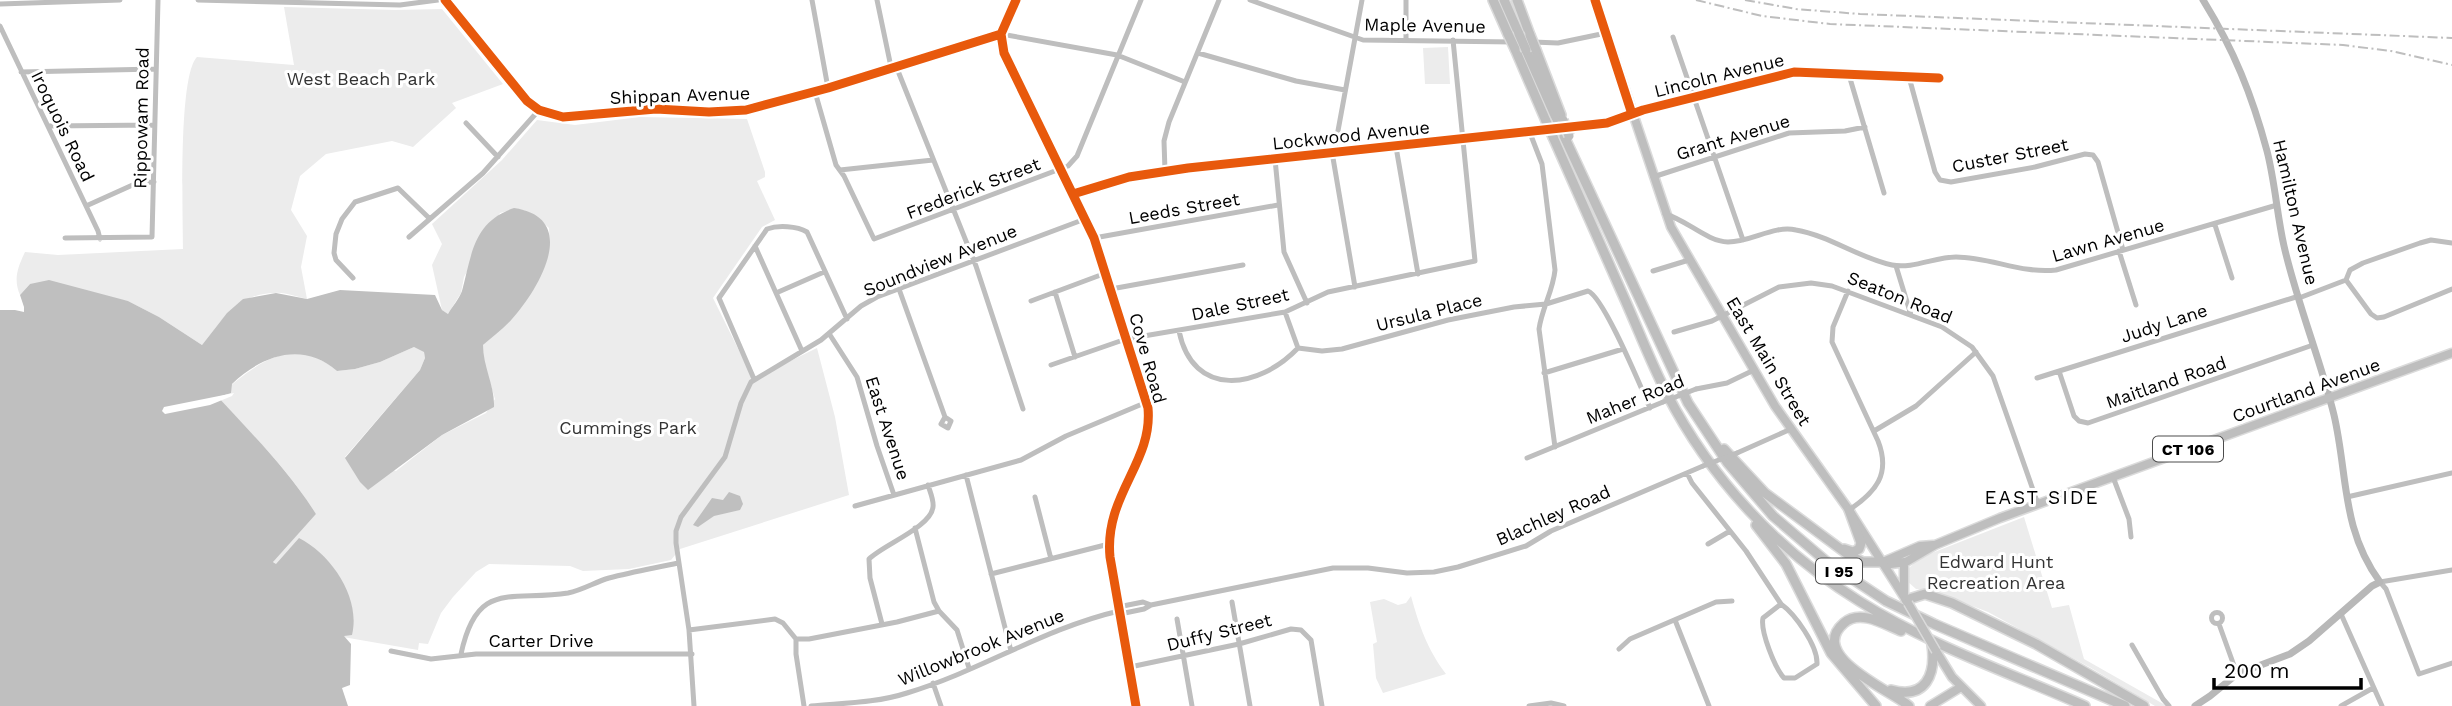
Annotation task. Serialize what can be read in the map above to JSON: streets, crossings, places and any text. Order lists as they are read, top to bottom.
{
  "streets": {
    "highway": ["I 95"],
    "main road": ["East Main Street", "Courtland Avenue", "CT 106"],
    "street": [
      "Maple Avenue",
      "Lincoln Avenue",
      "Shippan Avenue",
      "Rippowam Road",
      "Iroquois Road",
      "Lockwood Avenue",
      "Grant Avenue",
      "Custer Street",
      "Frederick Street",
      "Leeds Street",
      "Hamilton Avenue",
      "Lawn Avenue",
      "Soundview Avenue",
      "Seaton Road",
      "Dale Street",
      "Ursula Place",
      "Judy Lane",
      "Cove Road",
      "Maitland Road",
      "Maher Road",
      "East Avenue",
      "Blachley Road",
      "Duffy Street",
      "Carter Drive",
      "Willowbrook Avenue"
    ]
  },
  "crossings": [
    ["Maple Avenue", "East Main Street"],
    ["Lincoln Avenue", "Lockwood Avenue"],
    ["Lincoln Avenue", "Custer Street"],
    ["Lincoln Avenue", "East Main Street"],
    ["Shippan Avenue", "Frederick Street"],
    ["Shippan Avenue", "Cove Road"],
    ["Rippowam Road", "Iroquois Road"],
    ["Lockwood Avenue", "Dale Street"],
    ["Lockwood Avenue", "Cove Road"],
    ["Lockwood Avenue", "East Main Street"],
    ["Grant Avenue", "East Main Street"],
    ["Custer Street", "Lawn Avenue"],
    ["Frederick Street", "Cove Road"],
    ["Leeds Street", "Cove Road"],
    ["Hamilton Avenue", "Lawn Avenue"],
    ["Hamilton Avenue", "Judy Lane"],
    ["Hamilton Avenue", "Maitland Road"],
    ["Hamilton Avenue", "Courtland Avenue"],
    ["Lawn Avenue", "East Main Street"],
    ["Soundview Avenue", "Cove Road"],
    ["Soundview Avenue", "East Avenue"],
    ["Seaton Road", "East Main Street"],
    ["Seaton Road", "Courtland Avenue"],
    ["Dale Street", "Cove Road"],
    ["Ursula Place", "Maher Road"],
    ["Judy Lane", "Maitland Road"],
    ["Cove Road", "Blachley Road"],
    ["Cove Road", "Duffy Street"],
    ["Cove Road", "Willowbrook Avenue"],
    ["East Main Street", "Courtland Avenue"],
    ["East Main Street", "Maher Road"],
    ["East Main Street", "Blachley Road"],
    ["Blachley Road", "Willowbrook Avenue"]
  ],
  "districts": ["EAST SIDE"],
  "parks": ["West Beach Park", "Cummings Park", "Edward Hunt Recreation Area"],
  "scale_bar": "200 m"
}
